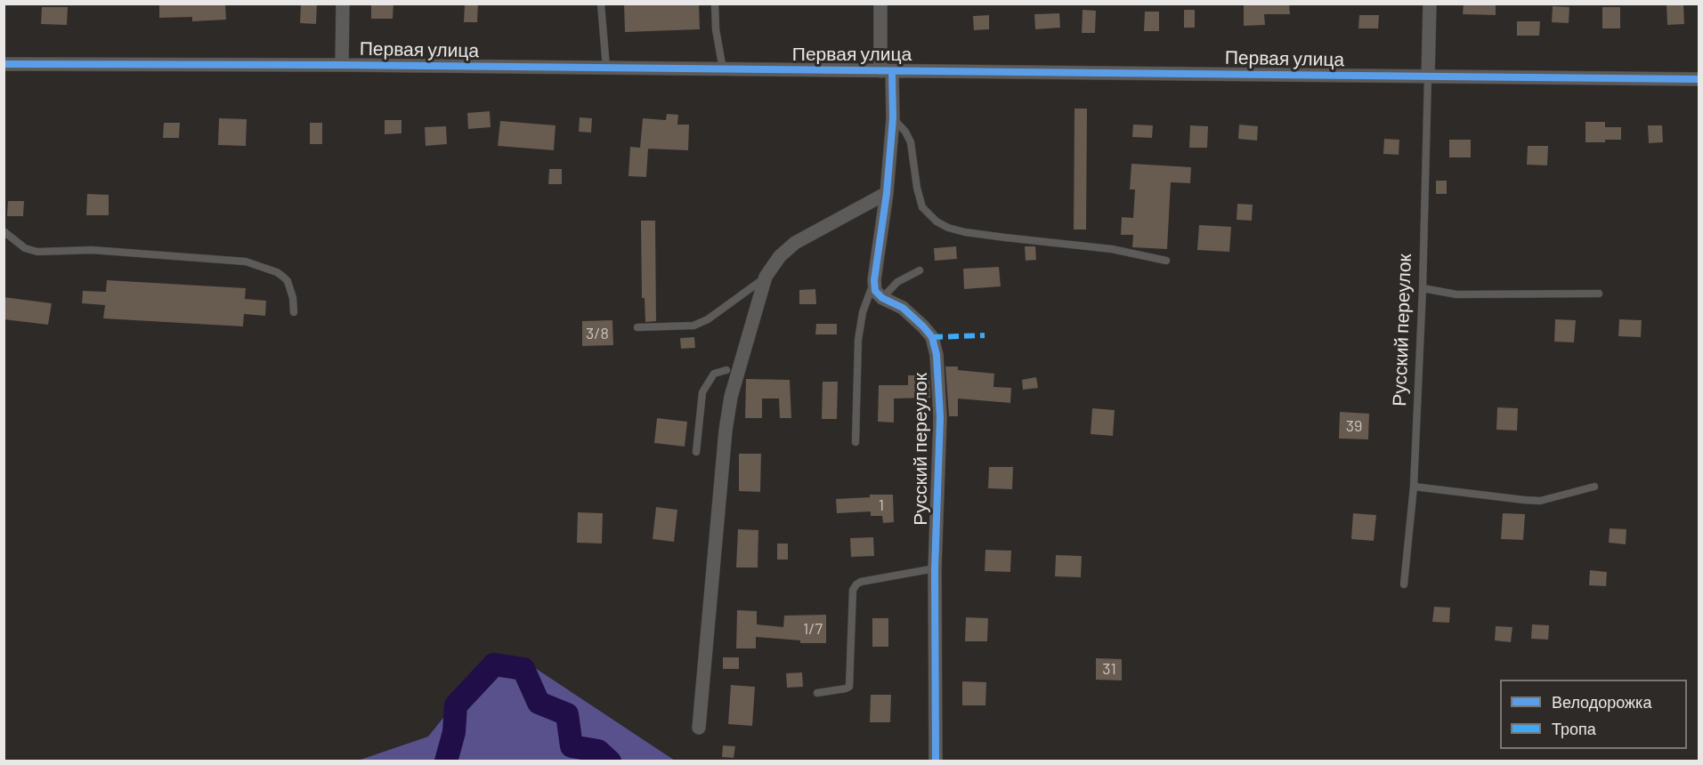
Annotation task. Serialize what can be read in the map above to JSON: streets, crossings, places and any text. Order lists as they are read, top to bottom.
{
  "streets": {
    "street": ["Первая улица", "Русский переулок"]
  },
  "crossings": [
    ["Первая улица", "Русский переулок"]
  ],
  "house_numbers": [
    "3/8",
    "39",
    "1",
    "1/7",
    "31"
  ],
  "legend": ["Велодорожка", "Тропа"]
}
